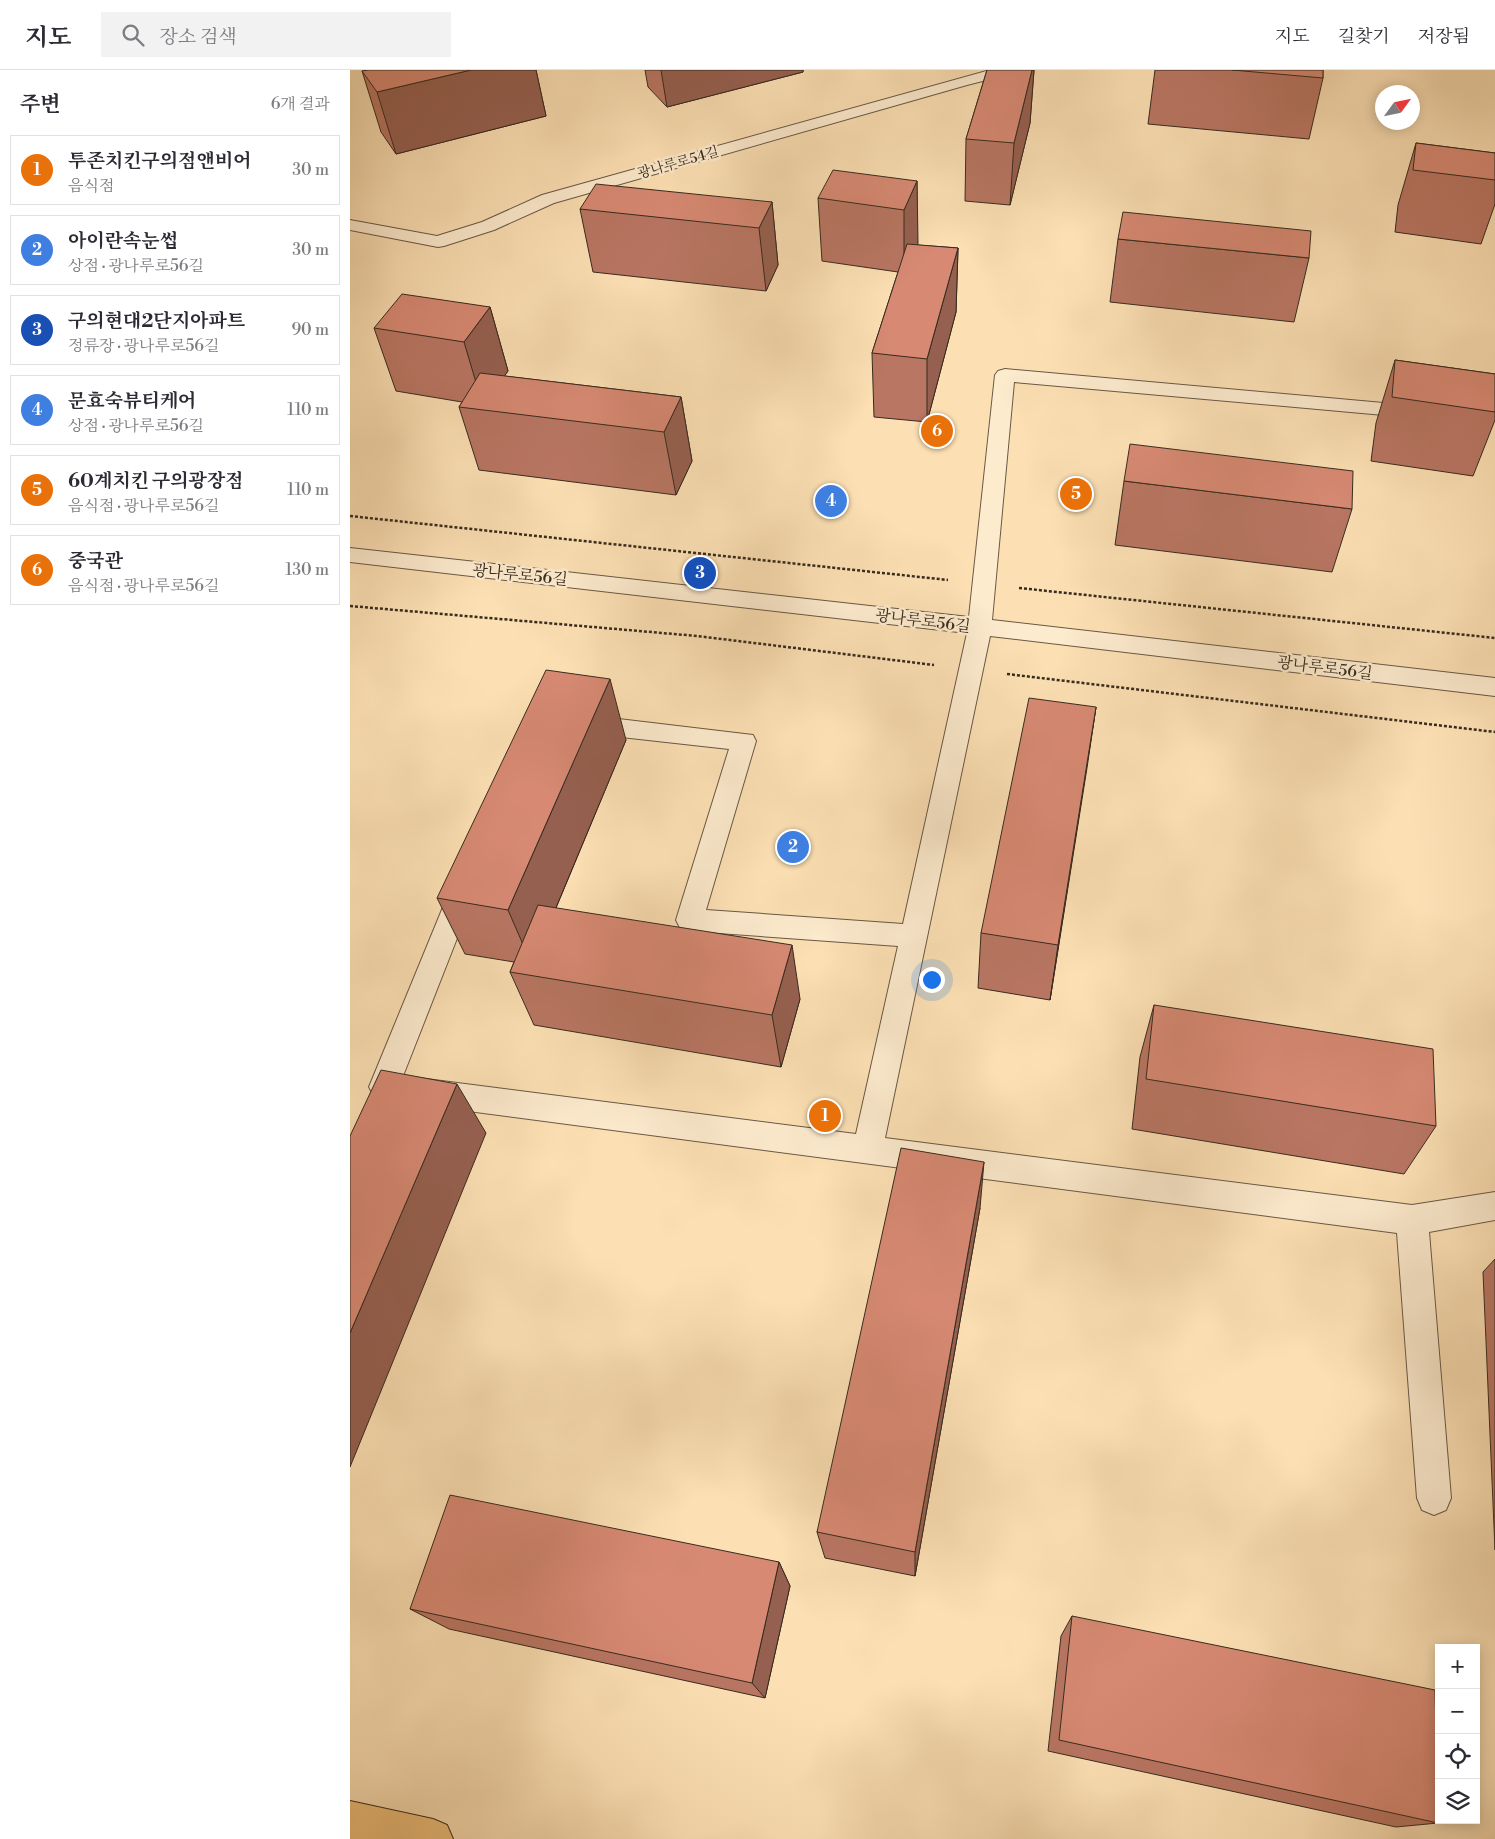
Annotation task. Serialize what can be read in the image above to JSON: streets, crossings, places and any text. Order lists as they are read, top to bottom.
{
  "streets": {
    "street": ["광나루로54길", "광나루로56길"]
  },
  "north": "top right",
  "page": {
    "header": "지도",
    "search": "장소 검색",
    "nav": ["지도", "길찾기", "저장됨"],
    "heading": ["주변", "6개 결과"],
    "list": [
      {
        "mark": "1",
        "name": "투존치킨구의점앤비어",
        "note": "음식점",
        "value": "30 m"
      },
      {
        "mark": "2",
        "name": "아이란속눈썹",
        "note": "상점 · 광나루로56길",
        "value": "30 m"
      },
      {
        "mark": "3",
        "name": "구의현대2단지아파트",
        "note": "정류장 · 광나루로56길",
        "value": "90 m"
      },
      {
        "mark": "4",
        "name": "문효숙뷰티케어",
        "note": "상점 · 광나루로56길",
        "value": "110 m"
      },
      {
        "mark": "5",
        "name": "60계치킨 구의광장점",
        "note": "음식점 · 광나루로56길",
        "value": "110 m"
      },
      {
        "mark": "6",
        "name": "중국관",
        "note": "음식점 · 광나루로56길",
        "value": "130 m"
      }
    ],
    "pins": [
      "6",
      "5",
      "4",
      "3",
      "2",
      "1"
    ],
    "map_buttons": ["+", "−"]
  }
}
